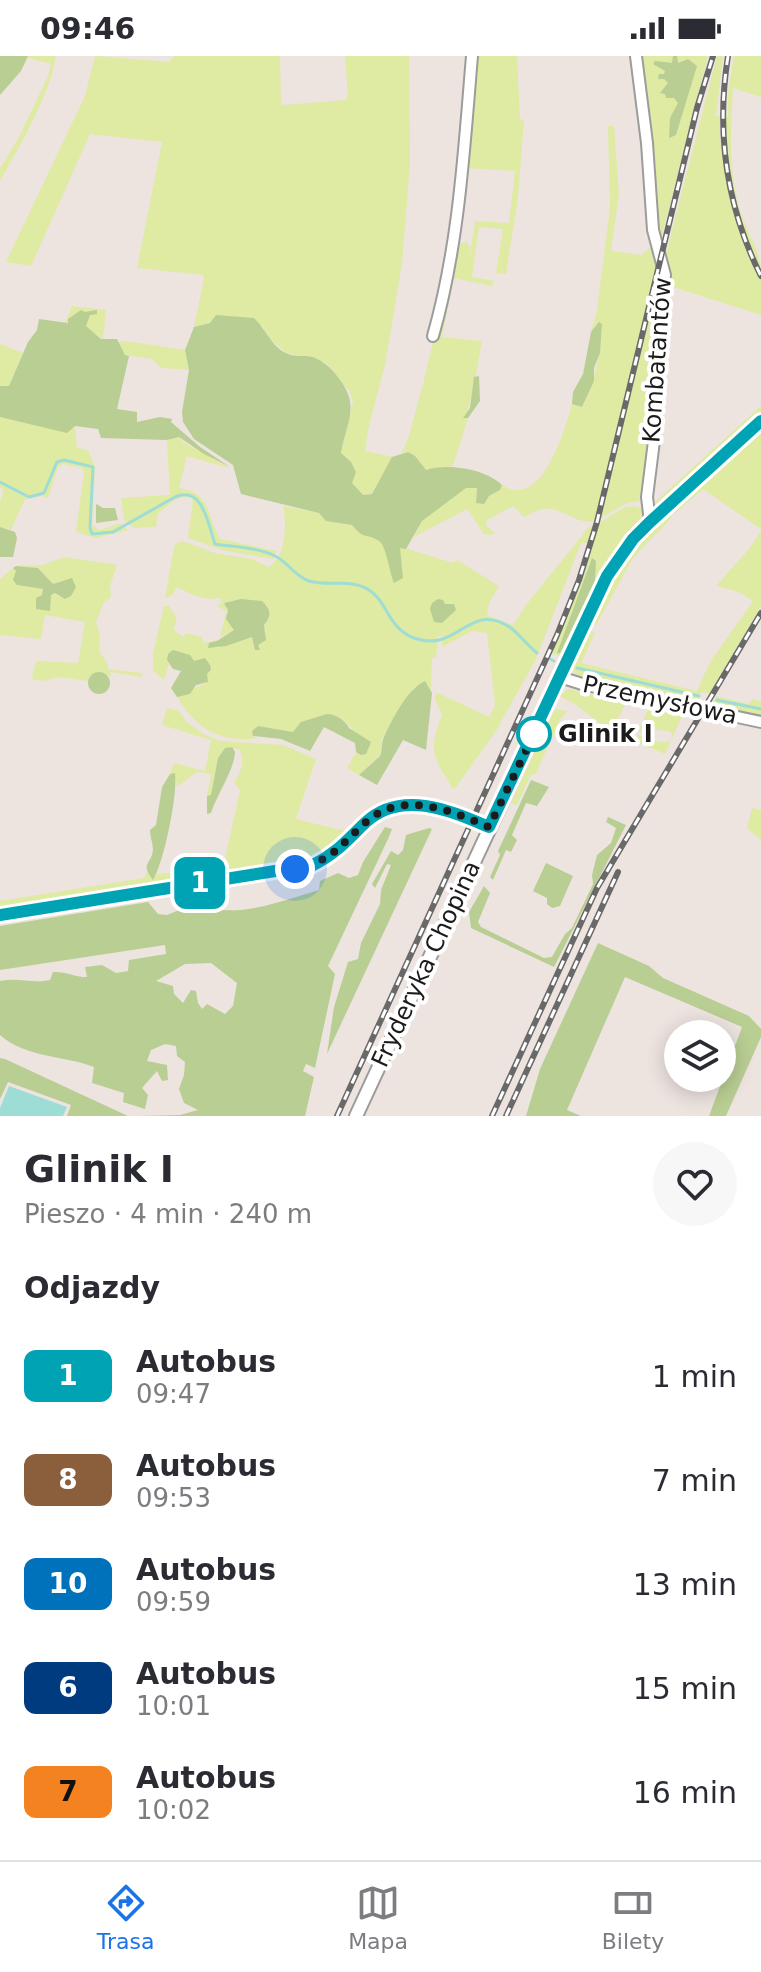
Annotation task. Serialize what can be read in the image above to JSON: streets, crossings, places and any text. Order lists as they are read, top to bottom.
{
  "streets": {
    "street": ["Kombatantów", "Przemysłowa", "Fryderyka Chopina"]
  },
  "crossings": [
    ["Kombatantów", "Fryderyka Chopina"],
    ["Przemysłowa", "Fryderyka Chopina"]
  ],
  "places": ["Glinik I"],
  "lines": ["bus line 1"],
  "page": {
    "status": "09:46",
    "on_map": "1",
    "heading": [
      ["Glinik I", "Pieszo · 4 min · 240 m"],
      "Odjazdy"
    ],
    "list": [
      {
        "mark": "1",
        "name": "Autobus",
        "note": "09:47",
        "value": "1 min"
      },
      {
        "mark": "8",
        "name": "Autobus",
        "note": "09:53",
        "value": "7 min"
      },
      {
        "mark": "10",
        "name": "Autobus",
        "note": "09:59",
        "value": "13 min"
      },
      {
        "mark": "6",
        "name": "Autobus",
        "note": "10:01",
        "value": "15 min"
      },
      {
        "mark": "7",
        "name": "Autobus",
        "note": "10:02",
        "value": "16 min"
      }
    ],
    "tabs": ["Trasa", "Mapa", "Bilety"]
  }
}
